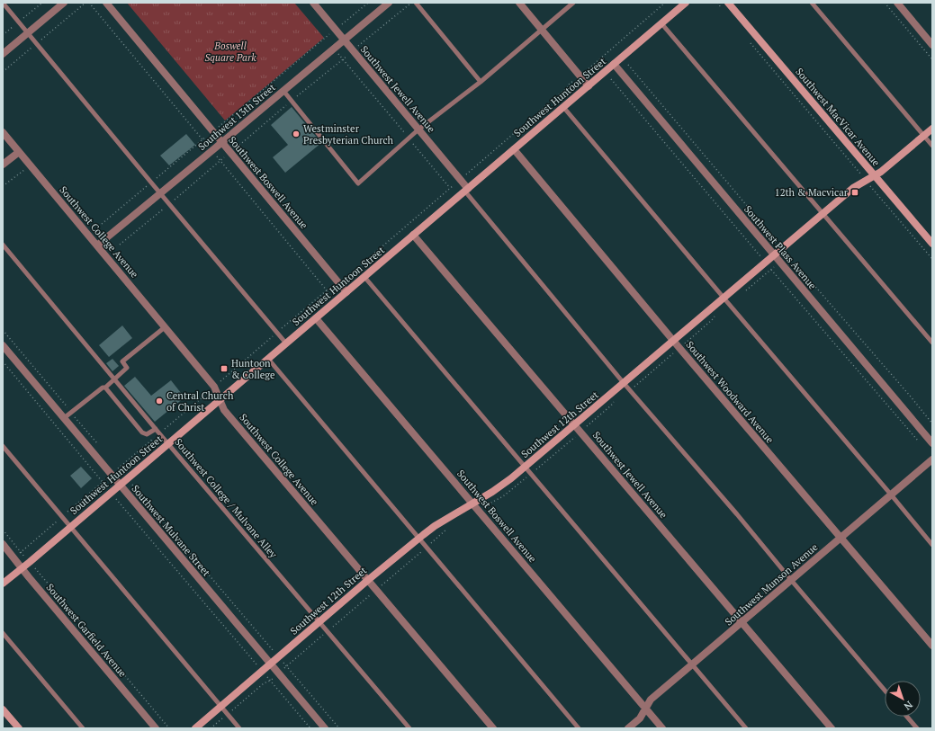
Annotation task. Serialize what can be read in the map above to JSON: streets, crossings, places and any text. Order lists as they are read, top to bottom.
{
  "streets": {
    "main road": ["Southwest Huntoon Street", "Southwest MacVicar Avenue", "Southwest 12th Street"],
    "street": [
      "Southwest Jewell Avenue",
      "Southwest 13th Street",
      "Southwest Boswell Avenue",
      "Southwest College Avenue",
      "Southwest Plass Avenue",
      "Southwest Woodward Avenue",
      "Southwest Mulvane Street",
      "Southwest Munson Avenue",
      "Southwest Garfield Avenue"
    ],
    "lane": ["Southwest College / Mulvane Alley"]
  },
  "crossings": [
    ["Southwest Jewell Avenue", "Southwest Huntoon Street"],
    ["Southwest Jewell Avenue", "Southwest 13th Street"],
    ["Southwest Jewell Avenue", "Southwest 12th Street"],
    ["Southwest Jewell Avenue", "Southwest Munson Avenue"],
    ["Southwest Huntoon Street", "Southwest Boswell Avenue"],
    ["Southwest Huntoon Street", "Southwest College Avenue"],
    ["Southwest Huntoon Street", "Southwest Plass Avenue"],
    ["Southwest Huntoon Street", "Southwest Woodward Avenue"],
    ["Southwest Huntoon Street", "Southwest College / Mulvane Alley"],
    ["Southwest Huntoon Street", "Southwest Mulvane Street"],
    ["Southwest Huntoon Street", "Southwest Garfield Avenue"],
    ["Southwest 13th Street", "Southwest Boswell Avenue"],
    ["Southwest 13th Street", "Southwest College Avenue"],
    ["Southwest MacVicar Avenue", "Southwest 12th Street"],
    ["Southwest Boswell Avenue", "Southwest 12th Street"],
    ["Southwest Boswell Avenue", "Southwest Munson Avenue"],
    ["Southwest College Avenue", "Southwest 12th Street"],
    ["Southwest Plass Avenue", "Southwest 12th Street"],
    ["Southwest Woodward Avenue", "Southwest 12th Street"],
    ["Southwest Woodward Avenue", "Southwest Munson Avenue"],
    ["Southwest 12th Street", "Southwest College / Mulvane Alley"],
    ["Southwest 12th Street", "Southwest Mulvane Street"]
  ],
  "parks": ["Boswell Square Park"],
  "places": {
    "other": ["Westminster Presbyterian Church", "Central Church of Christ"],
    "transit": ["12th & Macvicar", "Huntoon & College"]
  },
  "north": "bottom right"
}
